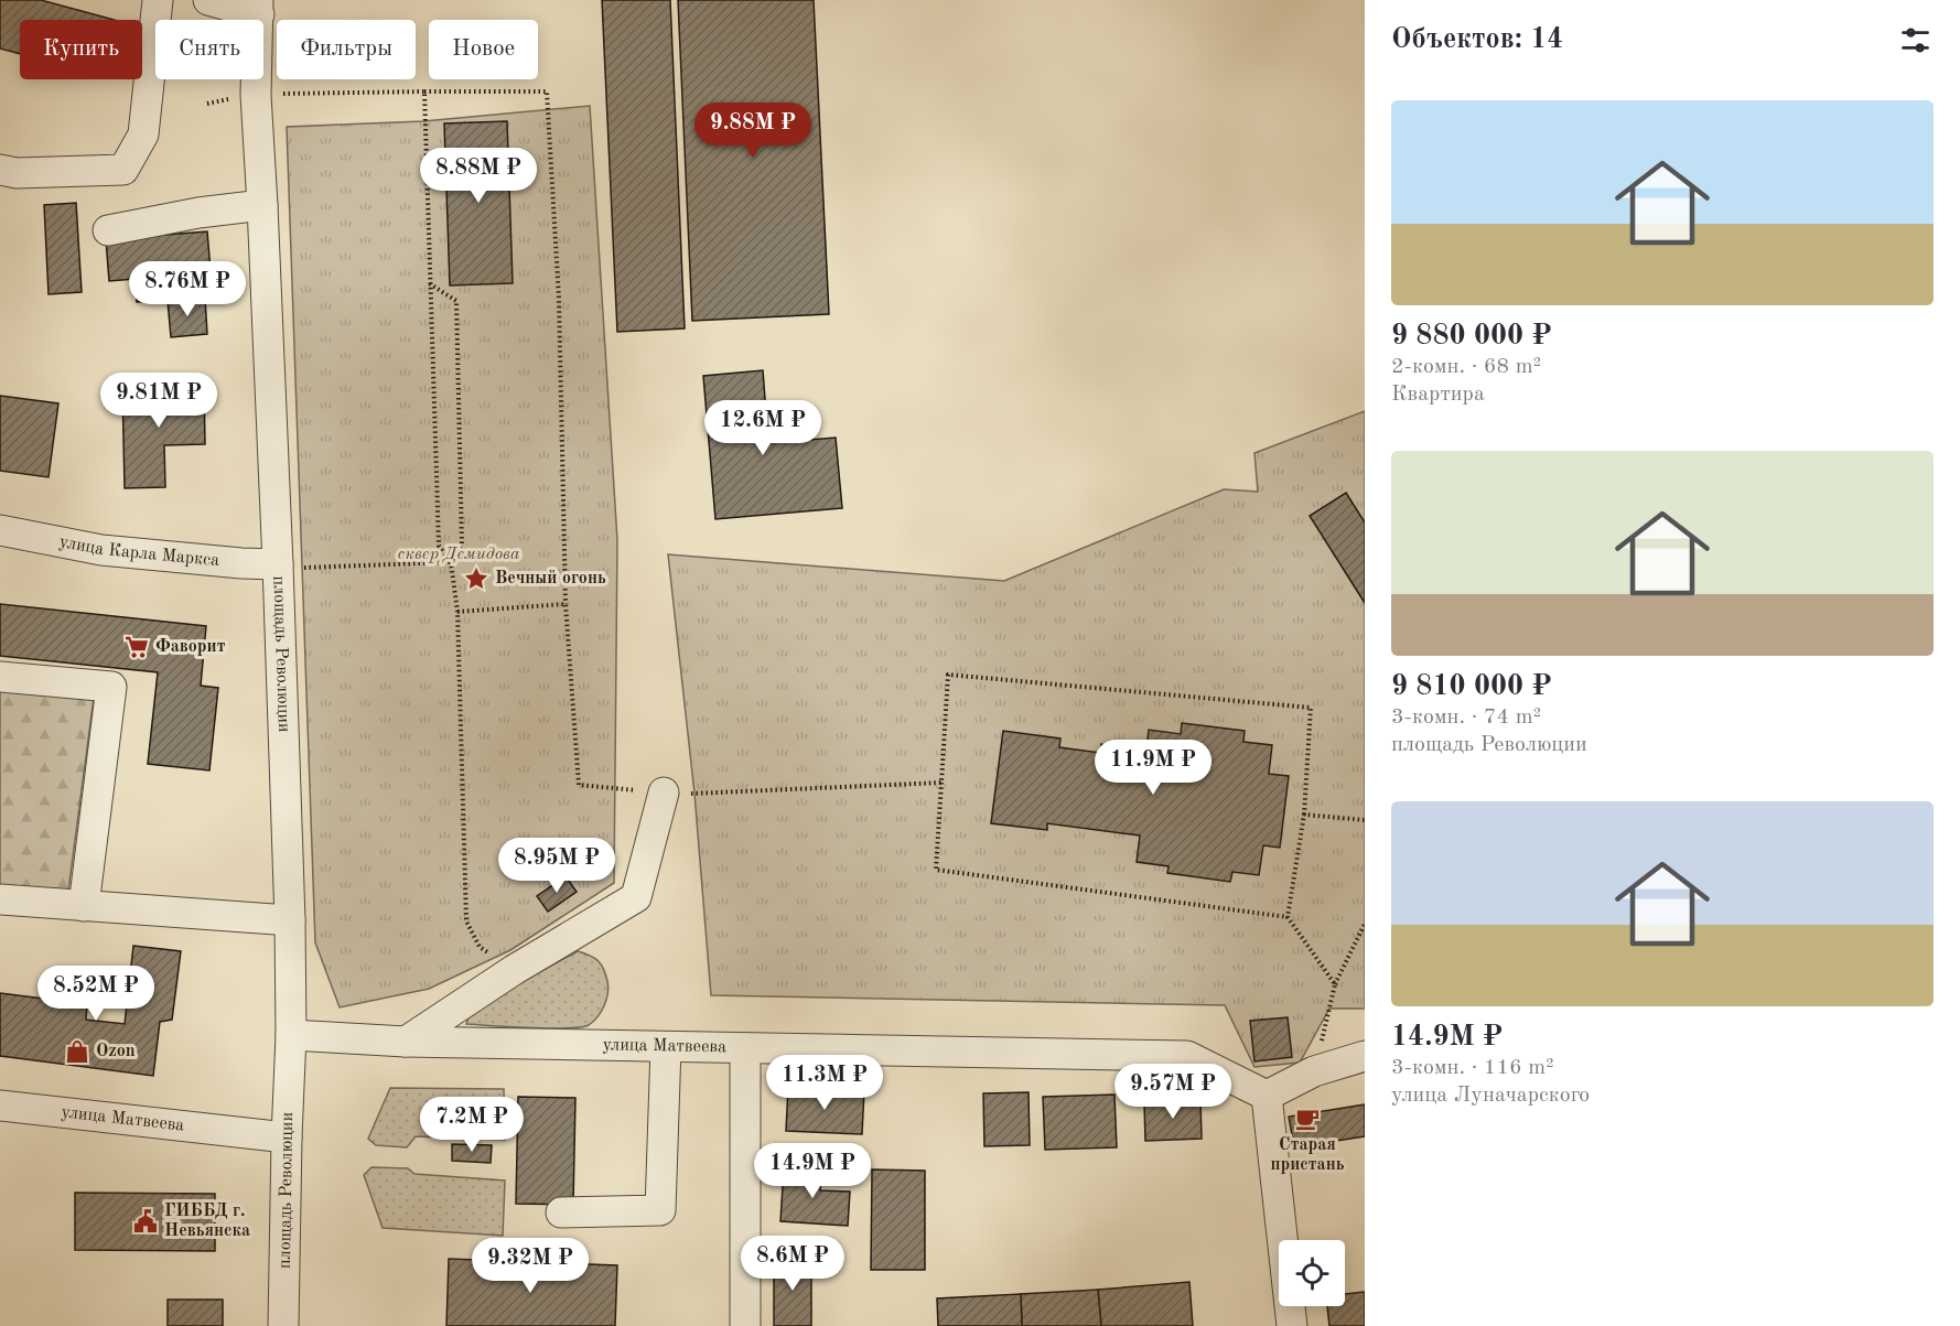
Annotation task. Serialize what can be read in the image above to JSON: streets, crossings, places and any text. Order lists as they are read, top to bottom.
{
  "streets": {
    "street": ["улица Карла Маркса", "площадь Революции", "улица Матвеева"]
  },
  "crossings": [
    ["улица Карла Маркса", "площадь Революции"],
    ["площадь Революции", "улица Матвеева"]
  ],
  "parks": ["сквер Демидова"],
  "places": {
    "place": ["Вечный огонь"],
    "supermarket": ["Фаворит"],
    "shop": ["Ozon"],
    "cafe": ["Старая пристань"],
    "public building": ["ГИББД г. Невьянска"]
  },
  "page": {
    "heading": "Объектов: 14",
    "chip": [
      "Купить",
      "Снять",
      "Фильтры",
      "Новое"
    ],
    "list": [
      {
        "name": "9 880 000 ₽",
        "note": "2-комн. · 68 m² · Квартира"
      },
      {
        "name": "9 810 000 ₽",
        "note": "3-комн. · 74 m² · площадь Революции"
      },
      {
        "name": "14.9M ₽",
        "note": "3-комн. · 116 m² · улица Луначарского"
      }
    ],
    "price": [
      "9.88M ₽",
      "8.88M ₽",
      "8.76M ₽",
      "9.81M ₽",
      "12.6M ₽",
      "11.9M ₽",
      "8.95M ₽",
      "8.52M ₽",
      "11.3M ₽",
      "9.57M ₽",
      "7.2M ₽",
      "14.9M ₽",
      "8.6M ₽",
      "9.32M ₽"
    ]
  }
}
